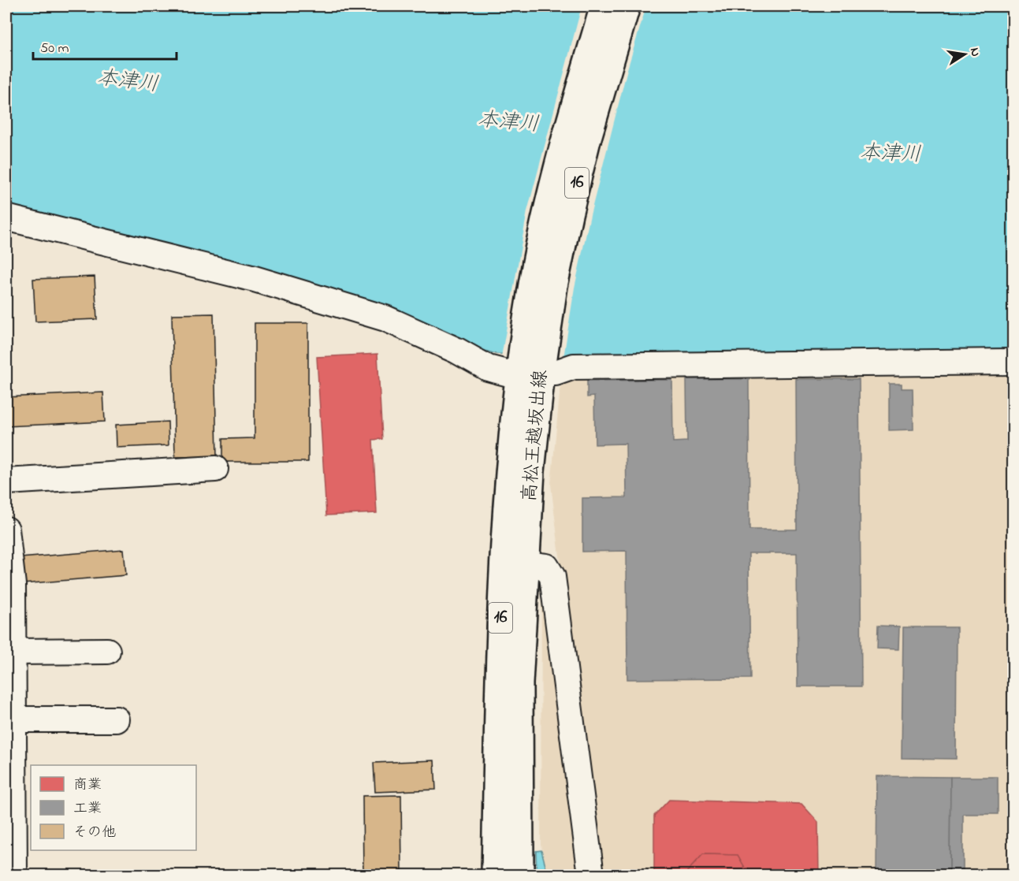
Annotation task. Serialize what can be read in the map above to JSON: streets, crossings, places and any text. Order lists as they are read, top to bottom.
{
  "streets": {
    "main road": ["16", "高松王越坂出線"]
  },
  "water": ["本津川"],
  "legend": ["商業", "工業", "その他"],
  "scale_bar": "50 m",
  "north": "right"
}
